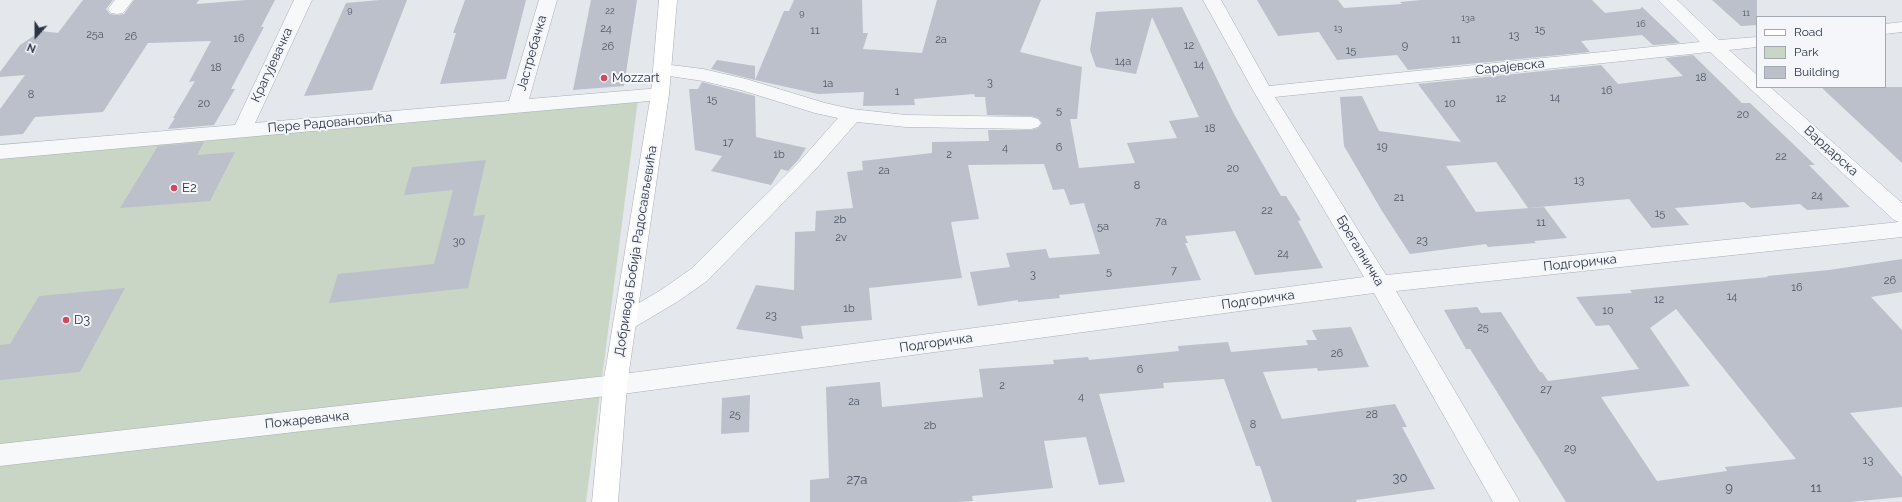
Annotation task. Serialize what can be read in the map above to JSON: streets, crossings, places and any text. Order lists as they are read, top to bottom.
{
  "streets": {
    "street": [
      "Јастребачка",
      "Крагујевачка",
      "Сарајевска",
      "Пере Радовановића",
      "Вардарска",
      "Добривоја Бобија Радосављевића",
      "Брегалничка",
      "Подгоричка",
      "Пожаревачка"
    ]
  },
  "crossings": [
    ["Јастребачка", "Пере Радовановића"],
    ["Крагујевачка", "Пере Радовановића"],
    ["Сарајевска", "Брегалничка"],
    ["Пере Радовановића", "Добривоја Бобија Радосављевића"],
    ["Добривоја Бобија Радосављевића", "Подгоричка"],
    ["Добривоја Бобија Радосављевића", "Пожаревачка"],
    ["Брегалничка", "Подгоричка"],
    ["Подгоричка", "Пожаревачка"]
  ],
  "places": ["Mozzart", "E2", "D3"],
  "house_numbers": [
    "9",
    "22",
    "9",
    "11",
    "13a",
    "16",
    "13",
    "24",
    "15",
    "11",
    "25a",
    "13",
    "26",
    "16",
    "2a",
    "11",
    "12",
    "9",
    "26",
    "15",
    "14a",
    "14",
    "18",
    "18",
    "3",
    "1a",
    "16",
    "1",
    "8",
    "14",
    "12",
    "15",
    "20",
    "10",
    "5",
    "20",
    "18",
    "17",
    "19",
    "4",
    "6",
    "1b",
    "2",
    "22",
    "20",
    "2a",
    "13",
    "8",
    "24",
    "21",
    "22",
    "15",
    "2b",
    "7a",
    "11",
    "5a",
    "2v",
    "23",
    "30",
    "24",
    "7",
    "5",
    "3",
    "26",
    "16",
    "14",
    "12",
    "1b",
    "10",
    "23",
    "25",
    "26",
    "6",
    "2",
    "27",
    "4",
    "2a",
    "25",
    "28",
    "8",
    "2b",
    "29",
    "13",
    "30",
    "27a",
    "9",
    "11"
  ],
  "legend": ["Road", "Park", "Building"],
  "north": "bottom"
}
